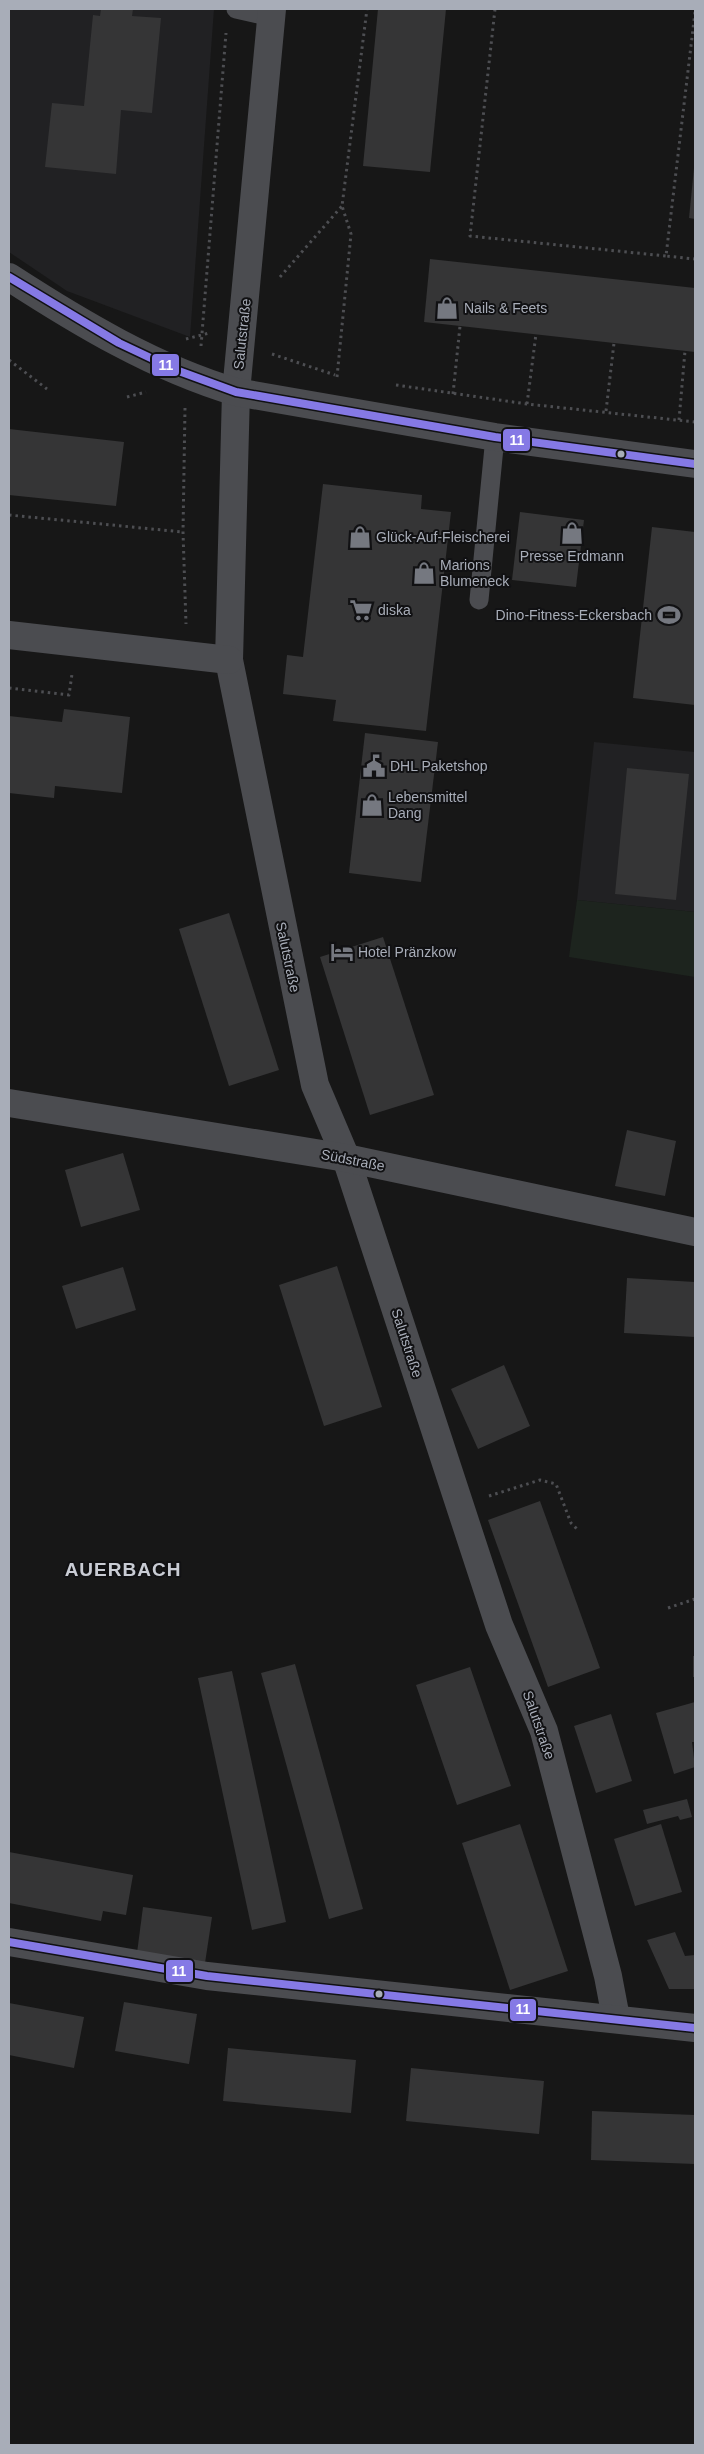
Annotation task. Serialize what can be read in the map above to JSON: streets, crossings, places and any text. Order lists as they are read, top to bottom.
{
  "streets": {
    "street": ["Salutstraße", "Südstraße"]
  },
  "crossings": [
    ["Salutstraße", "Südstraße"]
  ],
  "districts": ["AUERBACH"],
  "places": {
    "shop": [
      "Nails & Feets",
      "Presse Erdmann",
      "Glück-Auf-Fleischerei",
      "Marions Blumeneck",
      "Lebensmittel Dang"
    ],
    "supermarket": ["diska"],
    "sports": ["Dino-Fitness-Eckersbach"],
    "public building": ["DHL Paketshop"],
    "hotel": ["Hotel Pränzkow"]
  },
  "lines": ["transit line 11"]
}
